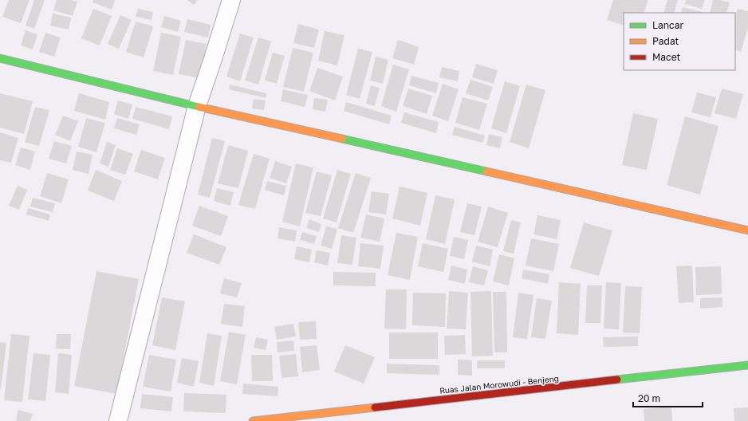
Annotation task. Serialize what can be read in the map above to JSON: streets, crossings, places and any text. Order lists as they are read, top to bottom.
{
  "streets": {
    "street": ["Ruas Jalan Morowudi - Benjeng"]
  },
  "legend": ["Lancar", "Padat", "Macet"],
  "scale_bar": "20 m"
}
